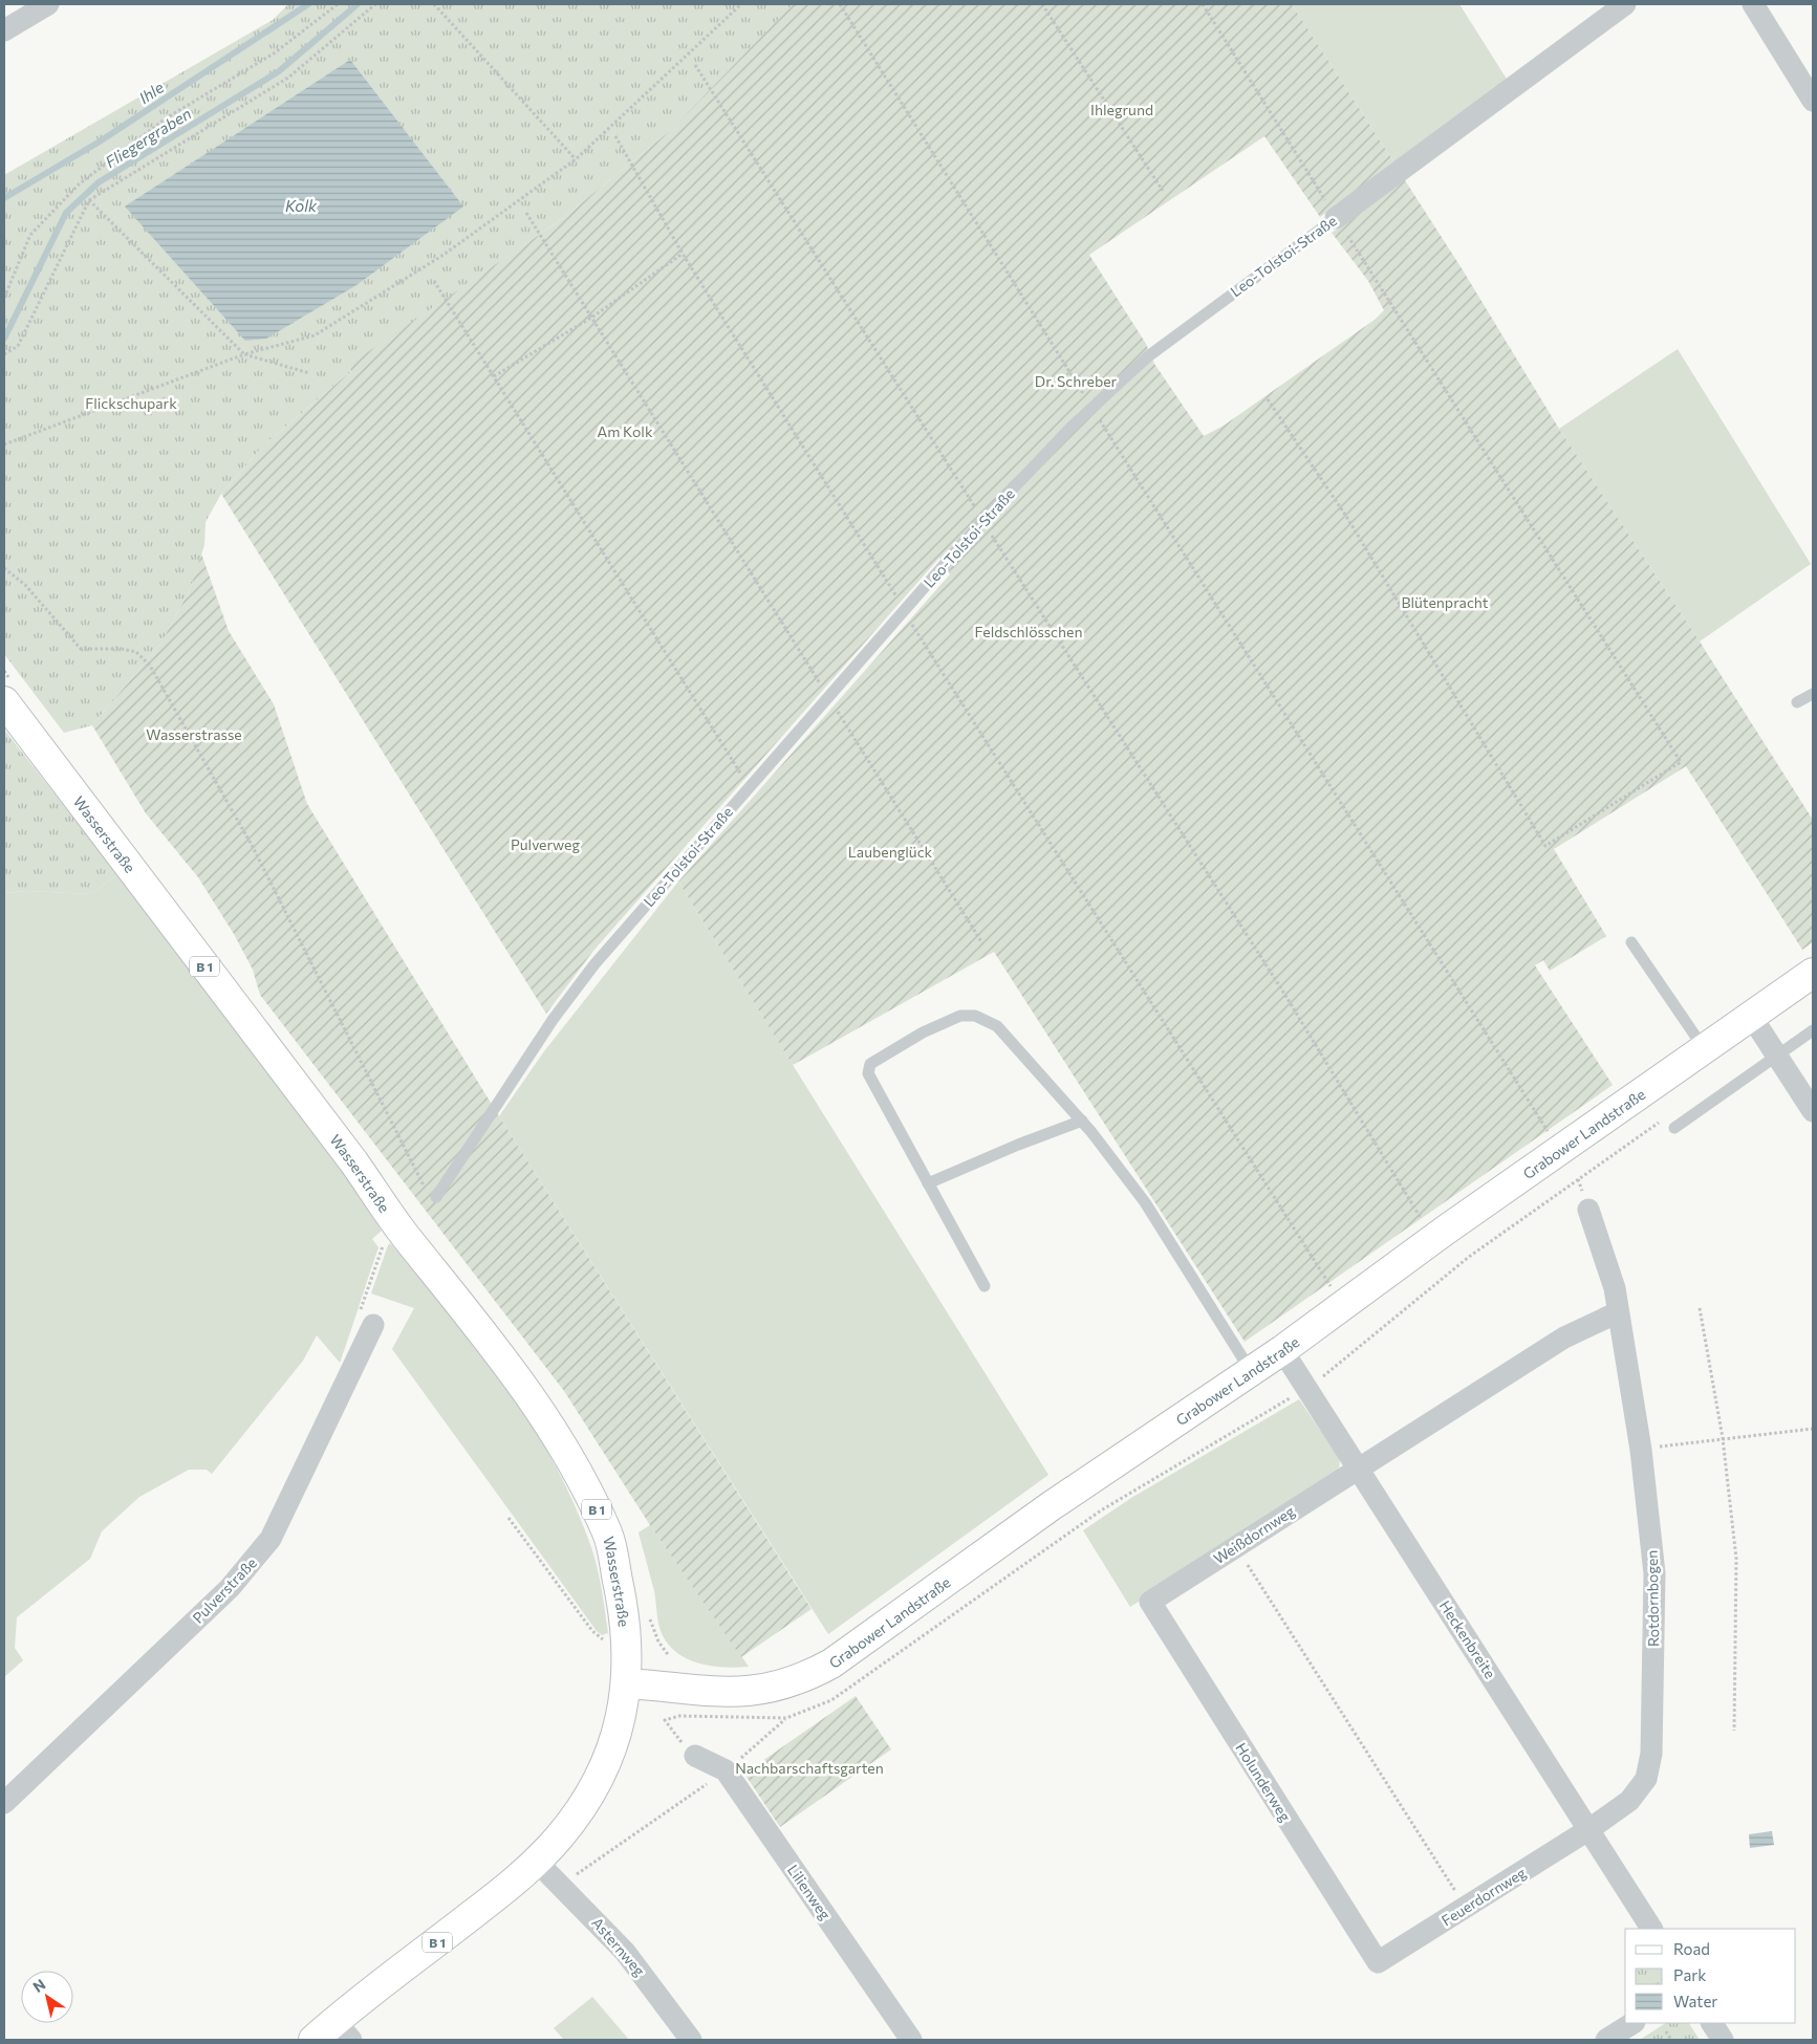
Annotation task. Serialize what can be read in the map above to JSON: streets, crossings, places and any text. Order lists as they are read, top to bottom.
{
  "streets": {
    "main road": ["Wasserstraße", "B 1", "Grabower Landstraße"],
    "street": [
      "Leo-Tolstoi-Straße",
      "Weißdornweg",
      "Pulverstraße",
      "Rotdornbogen",
      "Heckenbreite",
      "Holunderweg",
      "Lilienweg",
      "Feuerdornweg",
      "Asternweg"
    ]
  },
  "crossings": [
    ["Wasserstraße", "B 1"],
    ["Wasserstraße", "Grabower Landstraße"],
    ["B 1", "Grabower Landstraße"],
    ["B 1", "Asternweg"],
    ["Grabower Landstraße", "Heckenbreite"],
    ["Weißdornweg", "Heckenbreite"],
    ["Weißdornweg", "Holunderweg"],
    ["Rotdornbogen", "Heckenbreite"],
    ["Rotdornbogen", "Feuerdornweg"],
    ["Heckenbreite", "Feuerdornweg"],
    ["Holunderweg", "Feuerdornweg"]
  ],
  "water": ["Ihle", "Fliegergraben", "Kolk"],
  "parks": [
    "Ihlegrund",
    "Dr. Schreber",
    "Flickschupark",
    "Am Kolk",
    "Blütenpracht",
    "Feldschlösschen",
    "Wasserstrasse",
    "Pulverweg",
    "Laubenglück",
    "Nachbarschaftsgarten"
  ],
  "legend": ["Road", "Park", "Water"],
  "north": "top left"
}
